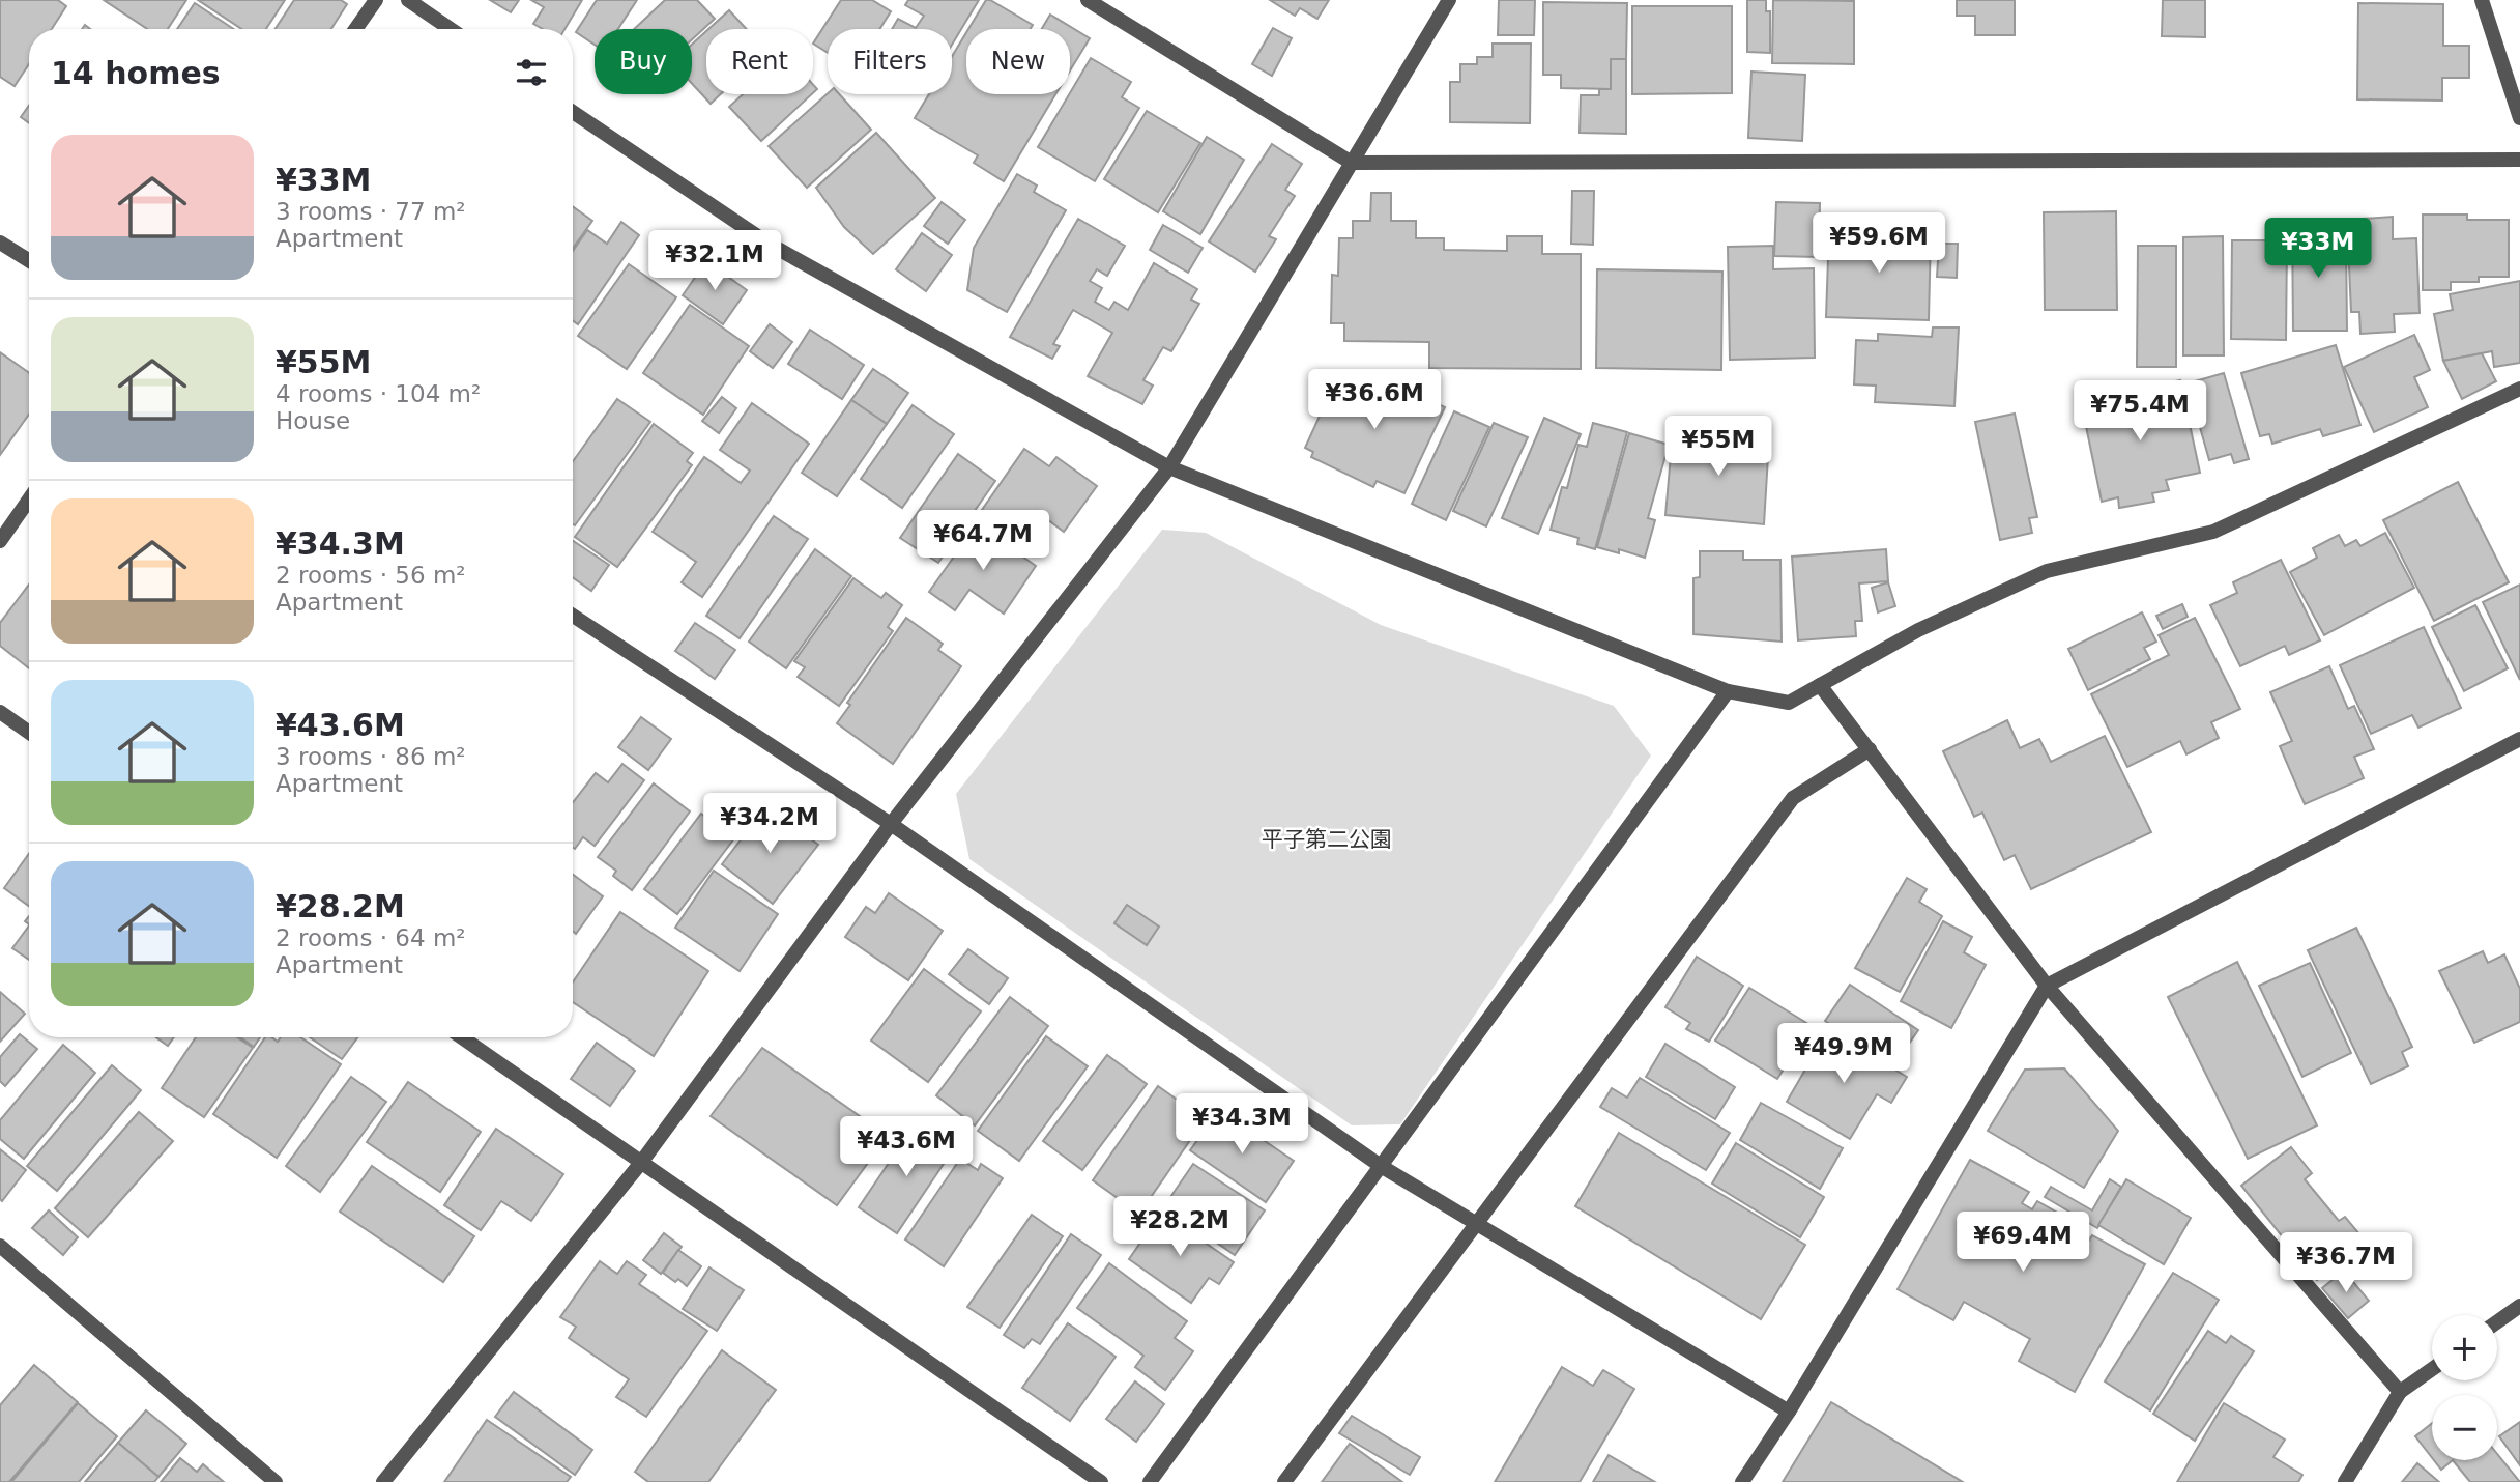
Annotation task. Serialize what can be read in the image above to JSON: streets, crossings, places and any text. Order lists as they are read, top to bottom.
{
  "parks": ["平子第二公園"],
  "page": {
    "chip": [
      "Buy",
      "Rent",
      "Filters",
      "New"
    ],
    "heading": "14 homes",
    "list": [
      {
        "name": "¥33M",
        "note": "3 rooms · 77 m² · Apartment"
      },
      {
        "name": "¥55M",
        "note": "4 rooms · 104 m² · House"
      },
      {
        "name": "¥34.3M",
        "note": "2 rooms · 56 m² · Apartment"
      },
      {
        "name": "¥43.6M",
        "note": "3 rooms · 86 m² · Apartment"
      },
      {
        "name": "¥28.2M",
        "note": "2 rooms · 64 m² · Apartment"
      }
    ],
    "price": [
      "¥59.6M",
      "¥33M",
      "¥32.1M",
      "¥36.6M",
      "¥75.4M",
      "¥55M",
      "¥64.7M",
      "¥34.2M",
      "¥49.9M",
      "¥34.3M",
      "¥43.6M",
      "¥28.2M",
      "¥69.4M",
      "¥36.7M"
    ],
    "map_buttons": ["+", "−"]
  }
}
